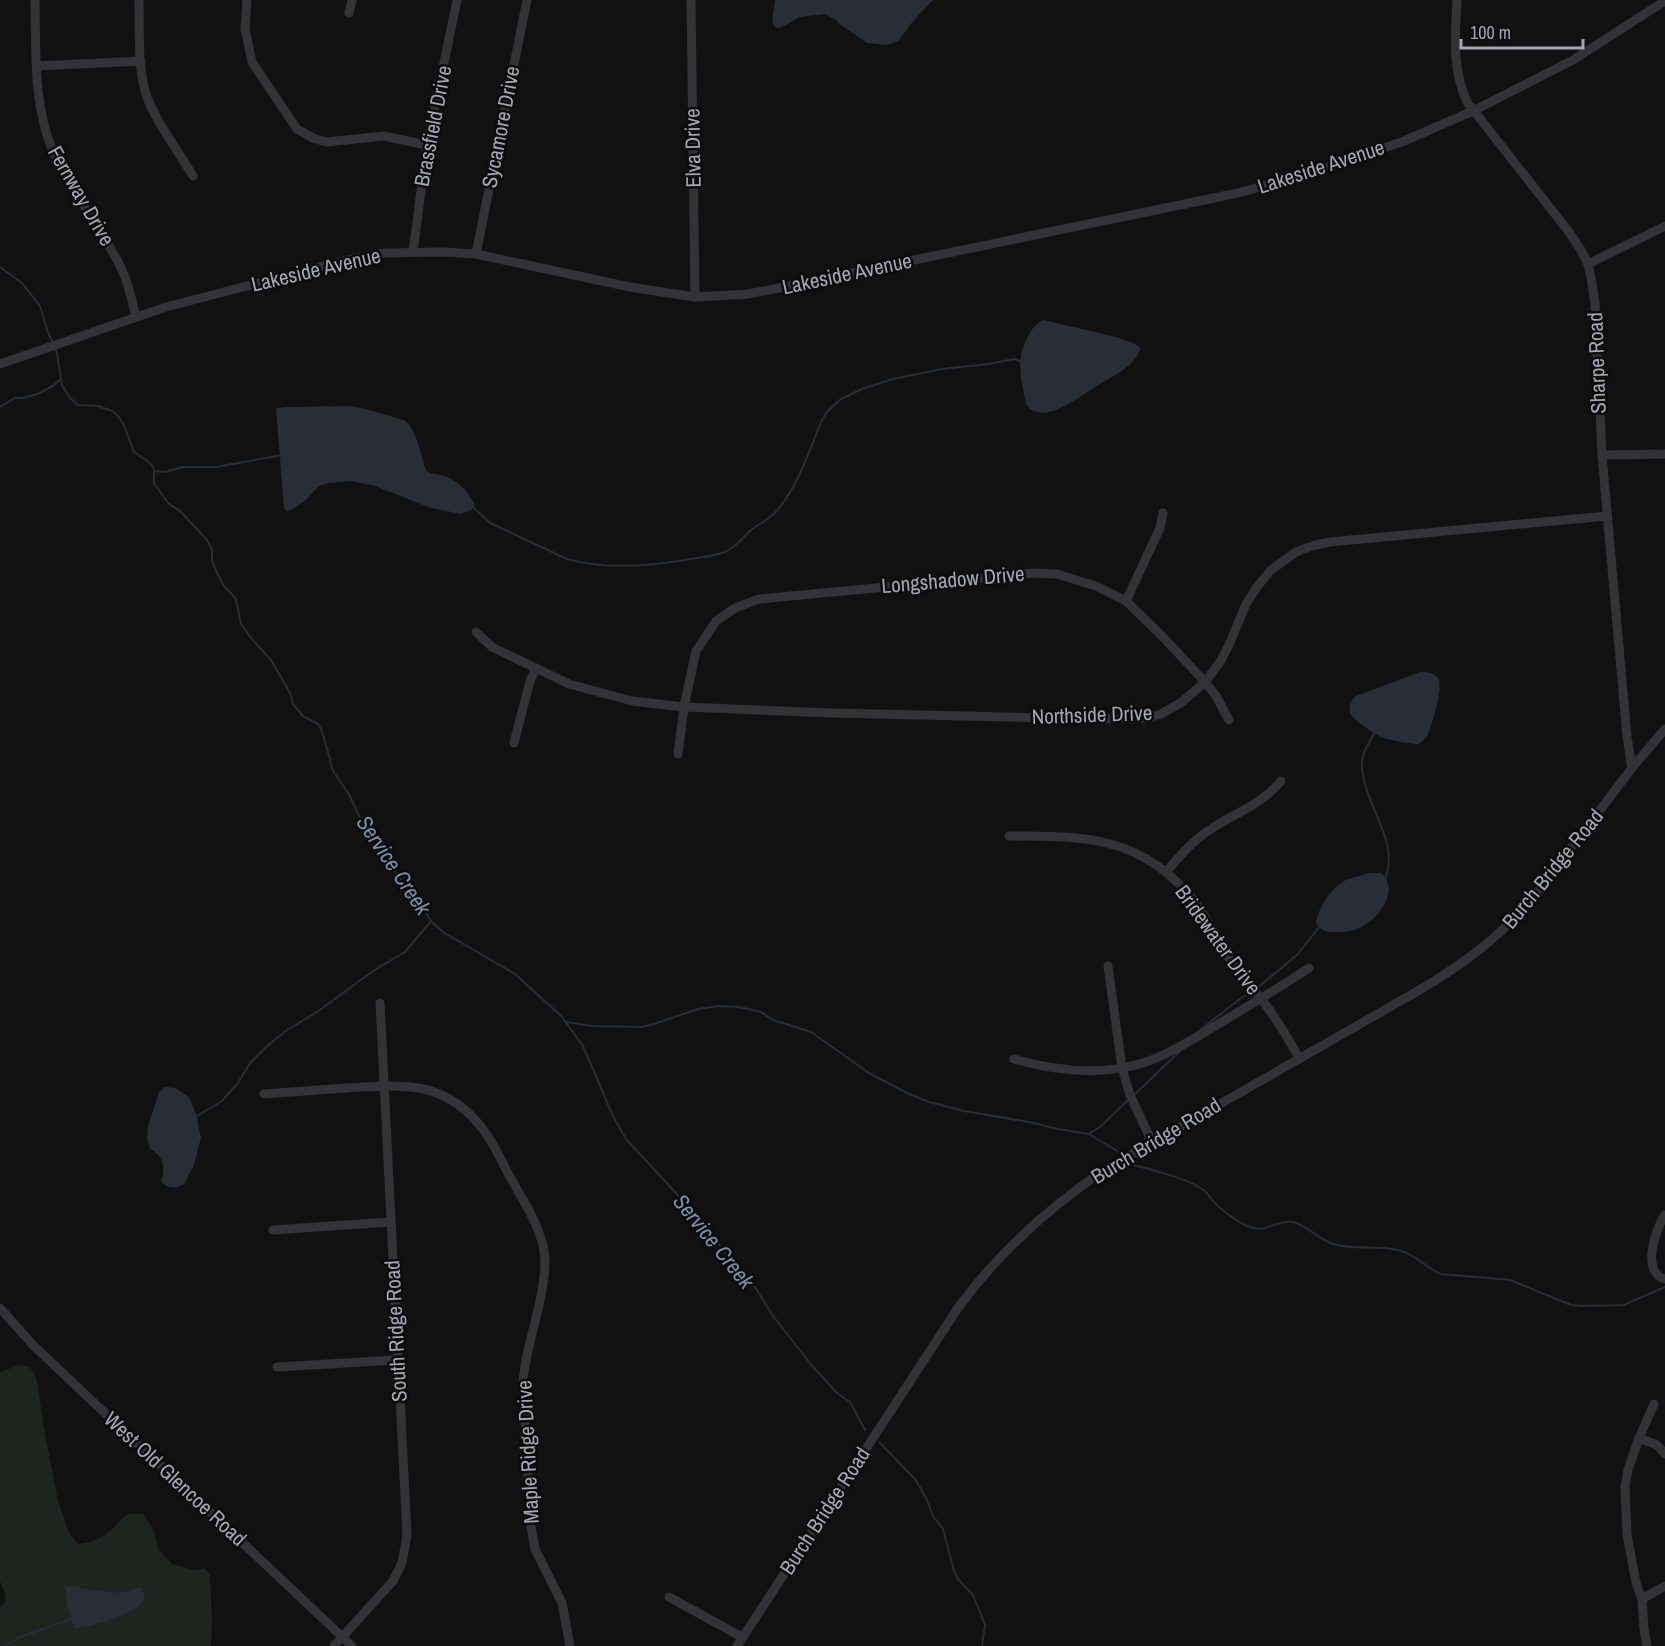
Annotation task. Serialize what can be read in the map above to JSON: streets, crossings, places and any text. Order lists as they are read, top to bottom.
{
  "streets": {
    "street": [
      "Brassfield Drive",
      "Sycamore Drive",
      "Elva Drive",
      "Lakeside Avenue",
      "Fernway Drive",
      "Sharpe Road",
      "Longshadow Drive",
      "Northside Drive",
      "Burch Bridge Road",
      "Bridewater Drive",
      "South Ridge Road",
      "Maple Ridge Drive",
      "West Old Glencoe Road"
    ]
  },
  "crossings": [
    ["Brassfield Drive", "Lakeside Avenue"],
    ["Sycamore Drive", "Lakeside Avenue"],
    ["Elva Drive", "Lakeside Avenue"],
    ["Lakeside Avenue", "Fernway Drive"],
    ["Lakeside Avenue", "Sharpe Road"],
    ["Sharpe Road", "Northside Drive"],
    ["Sharpe Road", "Burch Bridge Road"],
    ["Longshadow Drive", "Northside Drive"],
    ["Burch Bridge Road", "Bridewater Drive"],
    ["South Ridge Road", "Maple Ridge Drive"],
    ["South Ridge Road", "West Old Glencoe Road"]
  ],
  "water": ["Service Creek"],
  "scale_bar": "100 m"
}
